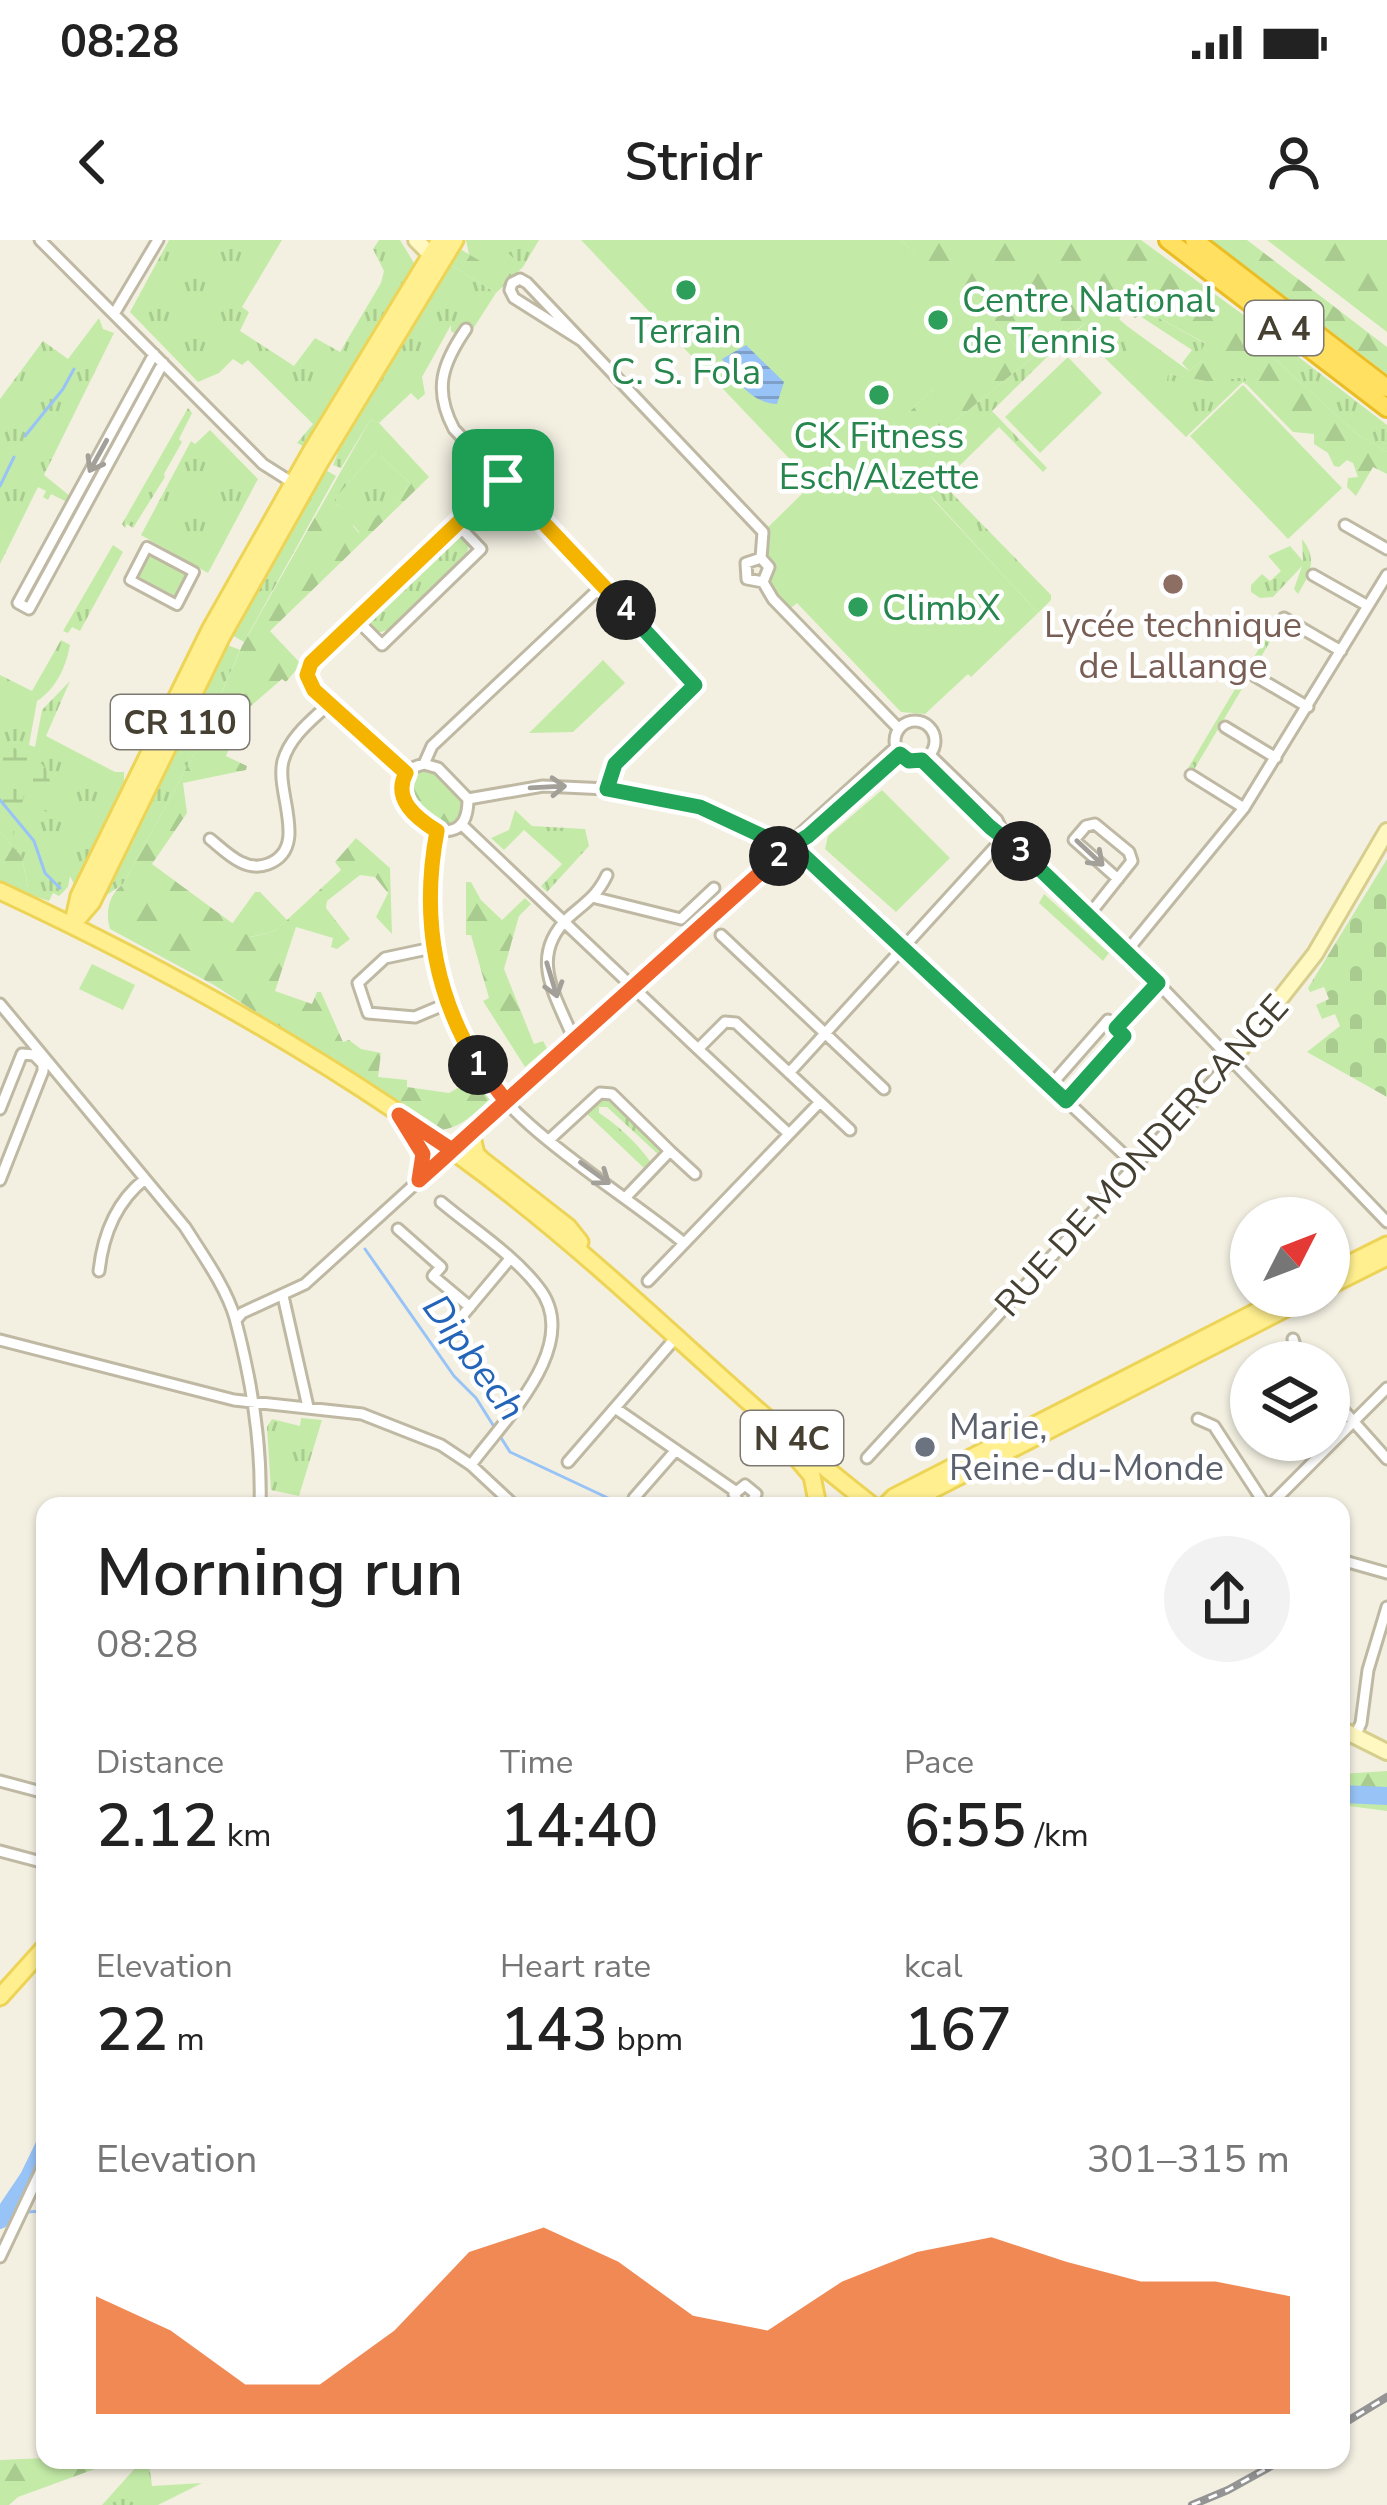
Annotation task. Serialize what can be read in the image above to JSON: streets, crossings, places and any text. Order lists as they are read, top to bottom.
{
  "streets": {
    "highway": ["A 4"],
    "main road": ["CR 110", "RUE DE MONDERCANGE", "N 4C"]
  },
  "crossings": [
    ["CR 110", "N 4C"]
  ],
  "water": ["Dipbech"],
  "places": [
    "Terrain C. S. Fola",
    "Centre National de Tennis",
    "CK Fitness Esch/Alzette",
    "Lycée technique de Lallange",
    "ClimbX",
    "Marie, Reine-du-Monde"
  ],
  "north": "top right",
  "page": {
    "status": "08:28",
    "header": "Stridr",
    "pins": [
      "4",
      "3",
      "2",
      "1"
    ],
    "heading": ["Morning run", "08:28"],
    "stats": [
      ["Distance", "2.12 km"],
      ["Time", "14:40"],
      ["Pace", "6:55 /km"],
      ["Elevation", "22 m"],
      ["Heart rate", "143 bpm"],
      ["kcal", "167"]
    ],
    "chart": ["Elevation", "301–315 m"]
  }
}
